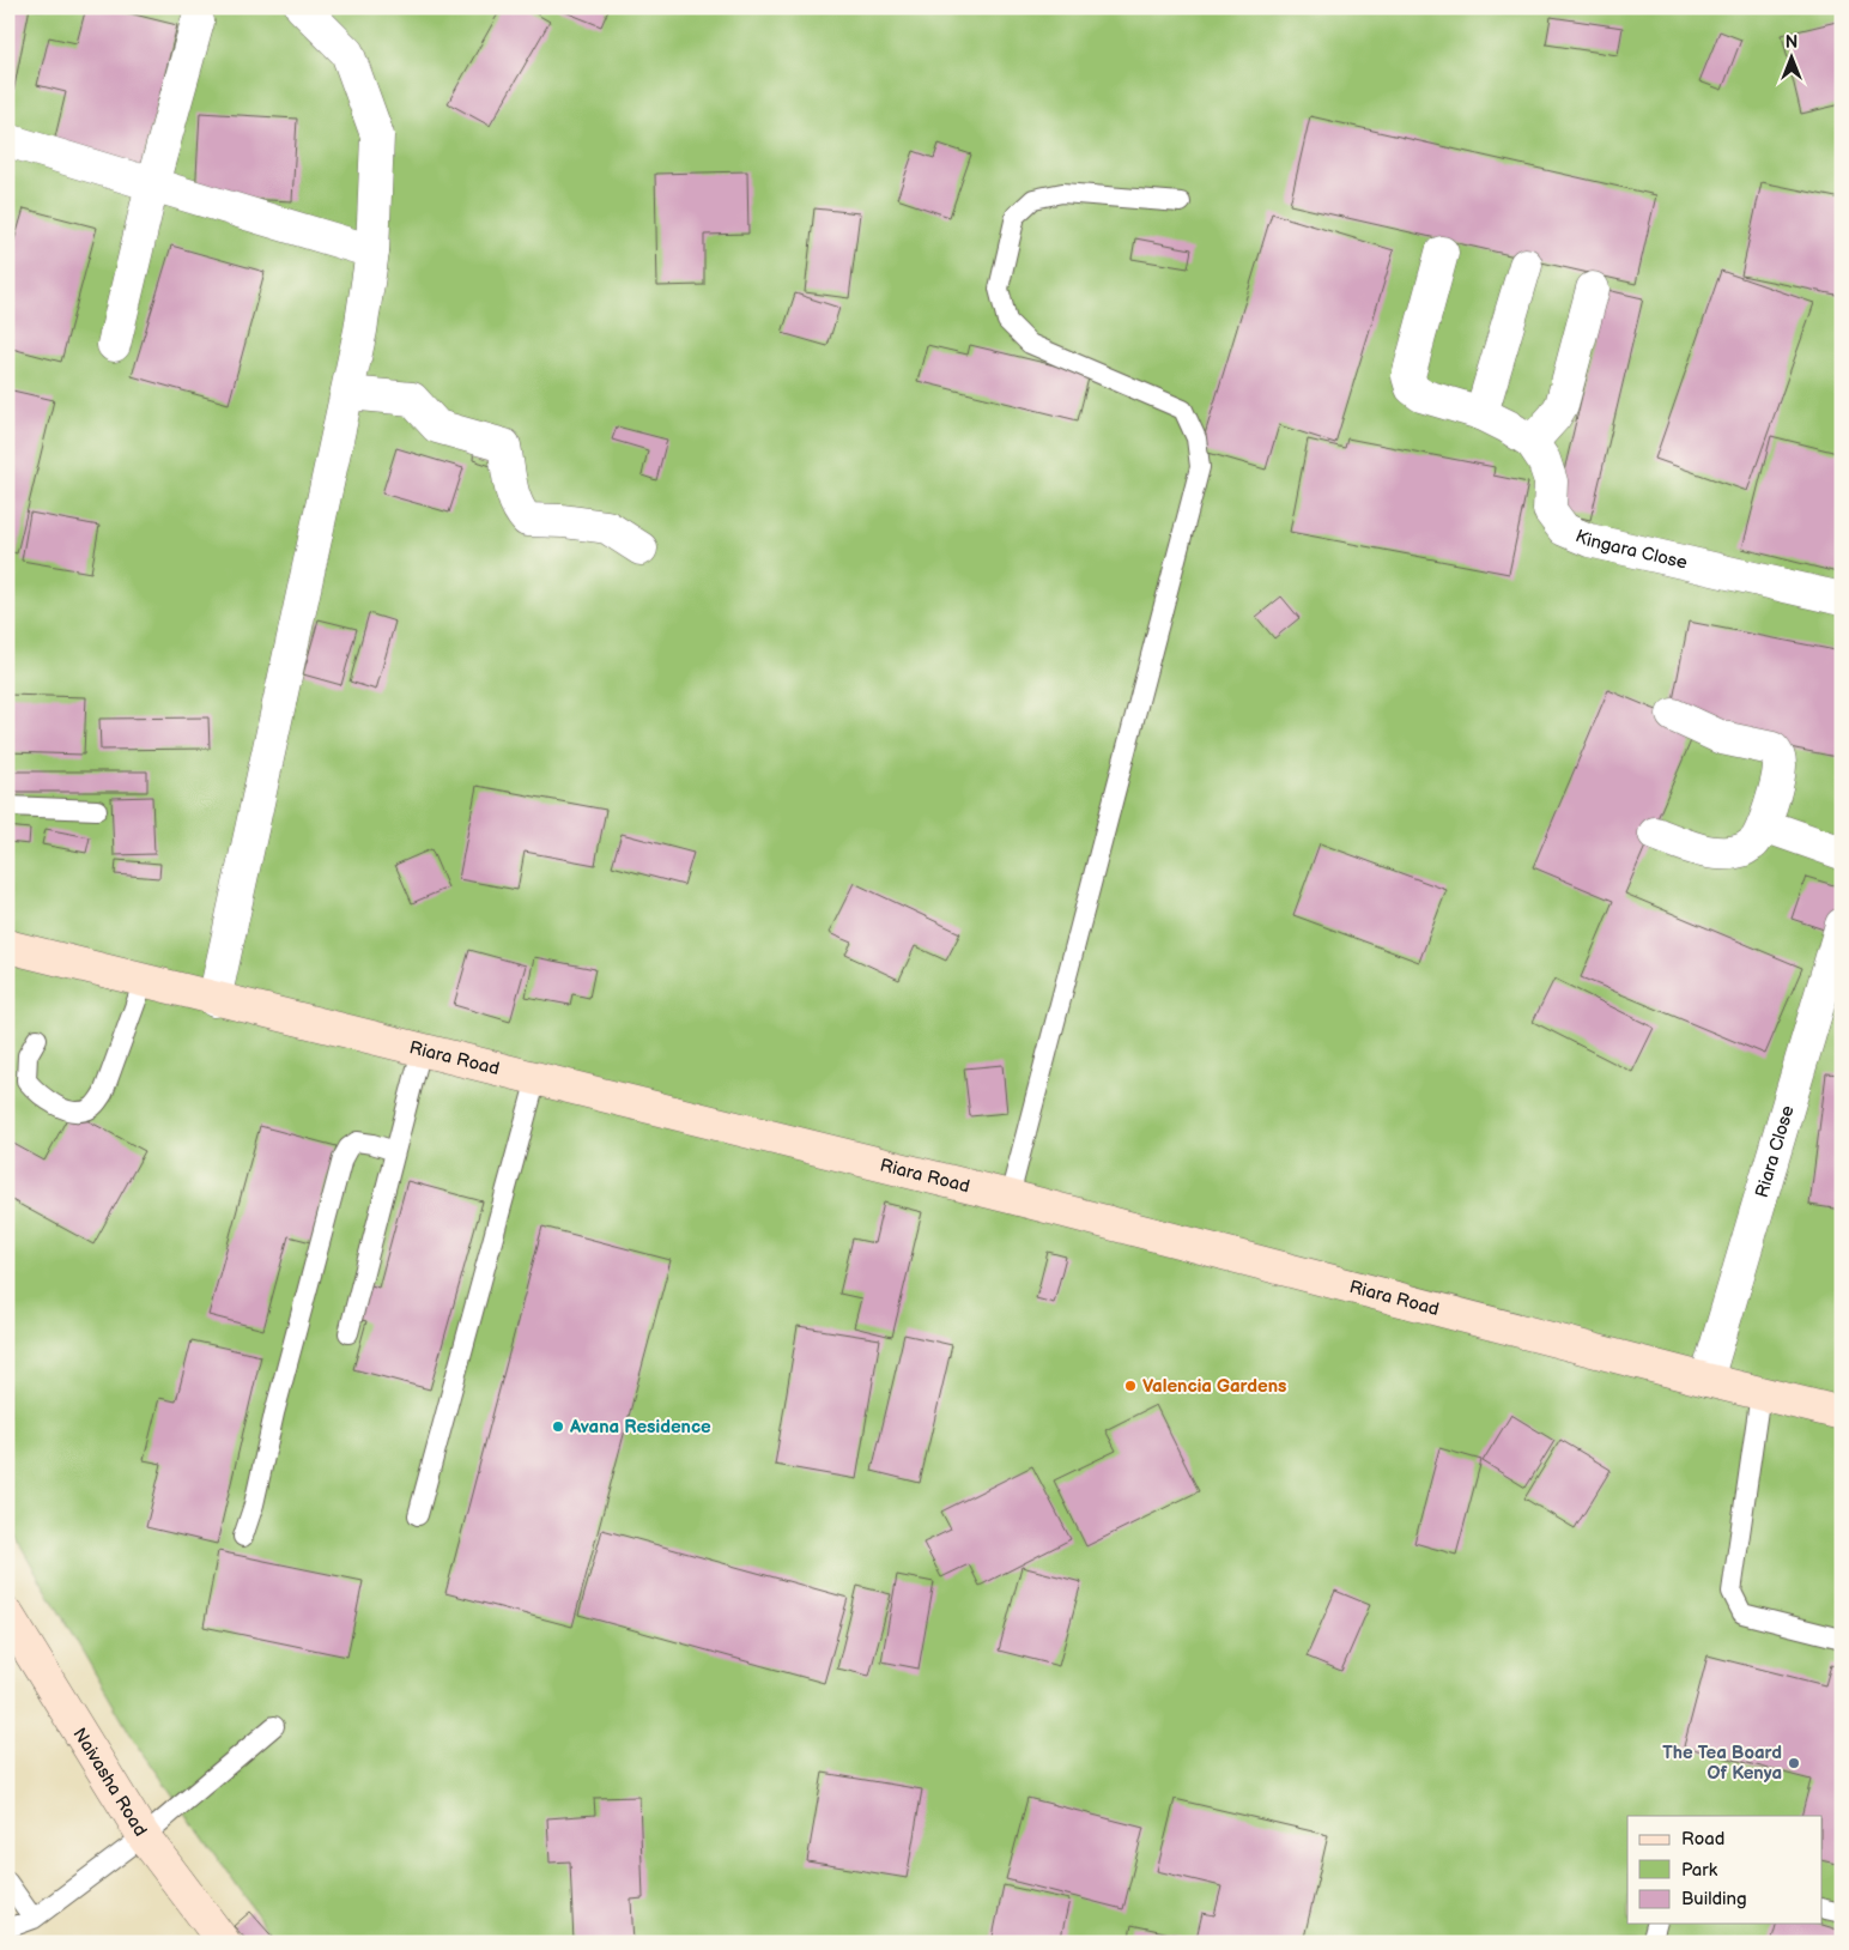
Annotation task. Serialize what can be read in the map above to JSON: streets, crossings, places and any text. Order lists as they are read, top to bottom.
{
  "streets": {
    "street": [
      "Kingara Close",
      "Riara Road",
      "Riara Close",
      "Naivasha Road"
    ]
  },
  "crossings": [
    ["Riara Road", "Riara Close"]
  ],
  "places": ["Valencia Gardens", "Avana Residence", "The Tea Board Of Kenya"],
  "legend": ["Road", "Park", "Building"],
  "north": "top"
}
